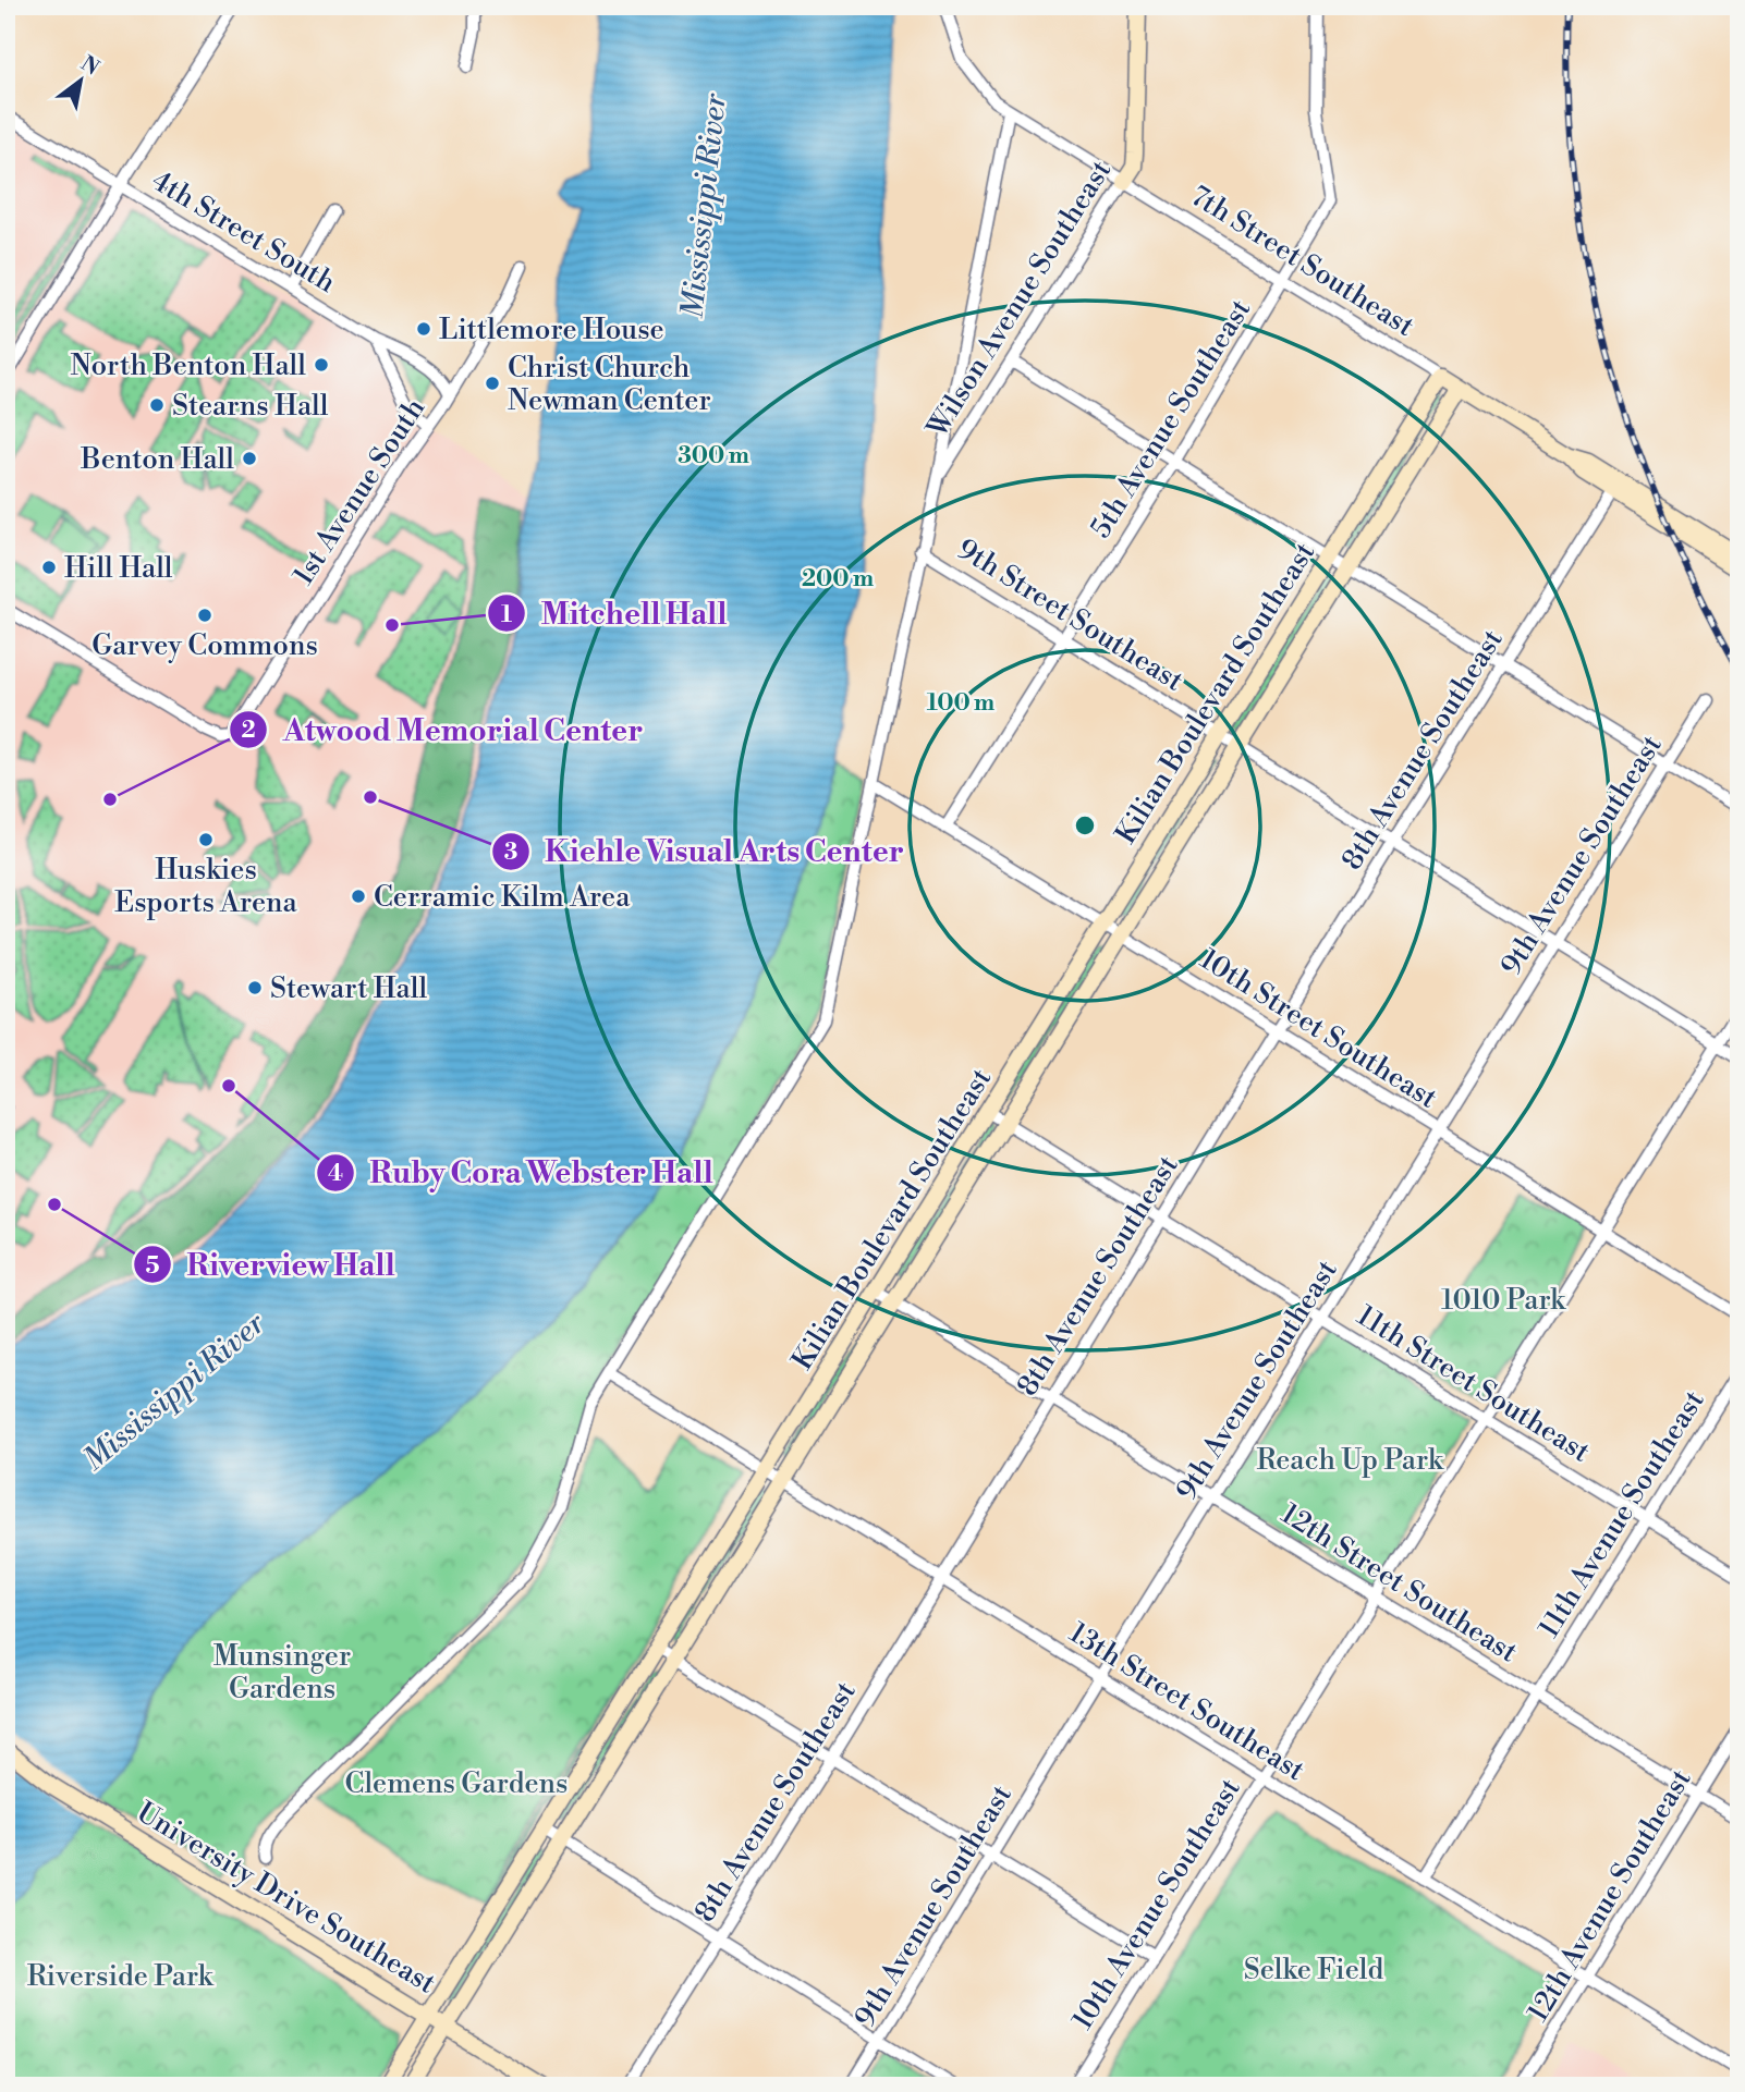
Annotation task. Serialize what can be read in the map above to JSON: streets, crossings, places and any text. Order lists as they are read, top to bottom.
{
  "streets": {
    "street": [
      "4th Street South",
      "7th Street Southeast",
      "Wilson Avenue Southeast",
      "5th Avenue Southeast",
      "1st Avenue South",
      "9th Street Southeast",
      "Kilian Boulevard Southeast",
      "8th Avenue Southeast",
      "9th Avenue Southeast",
      "10th Street Southeast",
      "11th Street Southeast",
      "11th Avenue Southeast",
      "12th Street Southeast",
      "13th Street Southeast",
      "12th Avenue Southeast",
      "University Drive Southeast",
      "10th Avenue Southeast"
    ]
  },
  "crossings": [
    ["4th Street South", "1st Avenue South"],
    ["7th Street Southeast", "Wilson Avenue Southeast"],
    ["7th Street Southeast", "5th Avenue Southeast"],
    ["7th Street Southeast", "Kilian Boulevard Southeast"],
    ["7th Street Southeast", "8th Avenue Southeast"],
    ["5th Avenue Southeast", "9th Street Southeast"],
    ["5th Avenue Southeast", "10th Street Southeast"],
    ["9th Street Southeast", "Kilian Boulevard Southeast"],
    ["9th Street Southeast", "8th Avenue Southeast"],
    ["9th Street Southeast", "9th Avenue Southeast"],
    ["9th Street Southeast", "10th Avenue Southeast"],
    ["Kilian Boulevard Southeast", "10th Street Southeast"],
    ["Kilian Boulevard Southeast", "11th Street Southeast"],
    ["Kilian Boulevard Southeast", "12th Street Southeast"],
    ["Kilian Boulevard Southeast", "13th Street Southeast"],
    ["Kilian Boulevard Southeast", "University Drive Southeast"],
    ["8th Avenue Southeast", "10th Street Southeast"],
    ["8th Avenue Southeast", "11th Street Southeast"],
    ["8th Avenue Southeast", "12th Street Southeast"],
    ["8th Avenue Southeast", "13th Street Southeast"],
    ["9th Avenue Southeast", "10th Street Southeast"],
    ["9th Avenue Southeast", "11th Street Southeast"],
    ["9th Avenue Southeast", "12th Street Southeast"],
    ["9th Avenue Southeast", "13th Street Southeast"],
    ["10th Street Southeast", "10th Avenue Southeast"],
    ["11th Street Southeast", "11th Avenue Southeast"],
    ["11th Street Southeast", "10th Avenue Southeast"],
    ["11th Avenue Southeast", "12th Street Southeast"],
    ["11th Avenue Southeast", "13th Street Southeast"],
    ["12th Street Southeast", "12th Avenue Southeast"],
    ["12th Street Southeast", "10th Avenue Southeast"],
    ["13th Street Southeast", "12th Avenue Southeast"],
    ["13th Street Southeast", "10th Avenue Southeast"]
  ],
  "water": ["Mississippi River"],
  "parks": [
    "1010 Park",
    "Reach Up Park",
    "Munsinger Gardens",
    "Clemens Gardens",
    "Selke Field",
    "Riverside Park"
  ],
  "places": [
    "Littlemore House",
    "North Benton Hall",
    "Christ Church Newman Center",
    "Stearns Hall",
    "Benton Hall",
    "Hill Hall",
    "Garvey Commons",
    "Mitchell Hall",
    "Kiehle Visual Arts Center",
    "Atwood Memorial Center",
    "Huskies Esports Arena",
    "Cerramic Kilm Area",
    "Stewart Hall",
    "Ruby Cora Webster Hall",
    "Riverview Hall"
  ],
  "north": "top right",
  "rings": ["300 m", "200 m", "100 m"]
}
